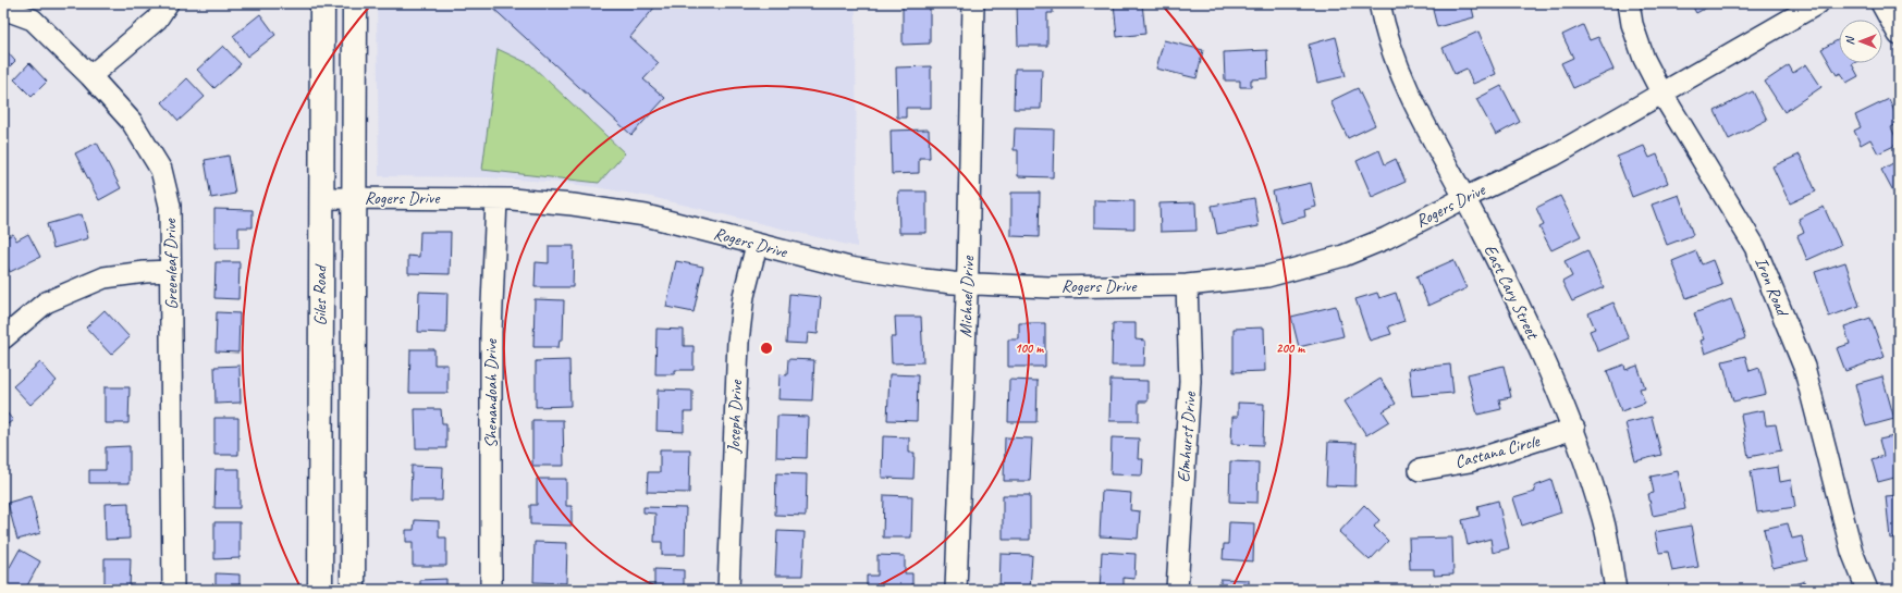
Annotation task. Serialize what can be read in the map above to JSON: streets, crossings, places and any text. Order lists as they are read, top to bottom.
{
  "streets": {
    "main road": ["Giles Road"],
    "street": [
      "Rogers Drive",
      "Greenleaf Drive",
      "Iron Road",
      "East Cary Street",
      "Michael Drive",
      "Shenandoah Drive",
      "Joseph Drive",
      "Elmhurst Drive",
      "Castana Circle"
    ]
  },
  "crossings": [
    ["Rogers Drive", "Iron Road"],
    ["Rogers Drive", "East Cary Street"],
    ["Rogers Drive", "Giles Road"],
    ["Rogers Drive", "Michael Drive"],
    ["Rogers Drive", "Shenandoah Drive"],
    ["Rogers Drive", "Joseph Drive"],
    ["Rogers Drive", "Elmhurst Drive"],
    ["East Cary Street", "Castana Circle"]
  ],
  "north": "left",
  "rings": ["100 m", "200 m"]
}
